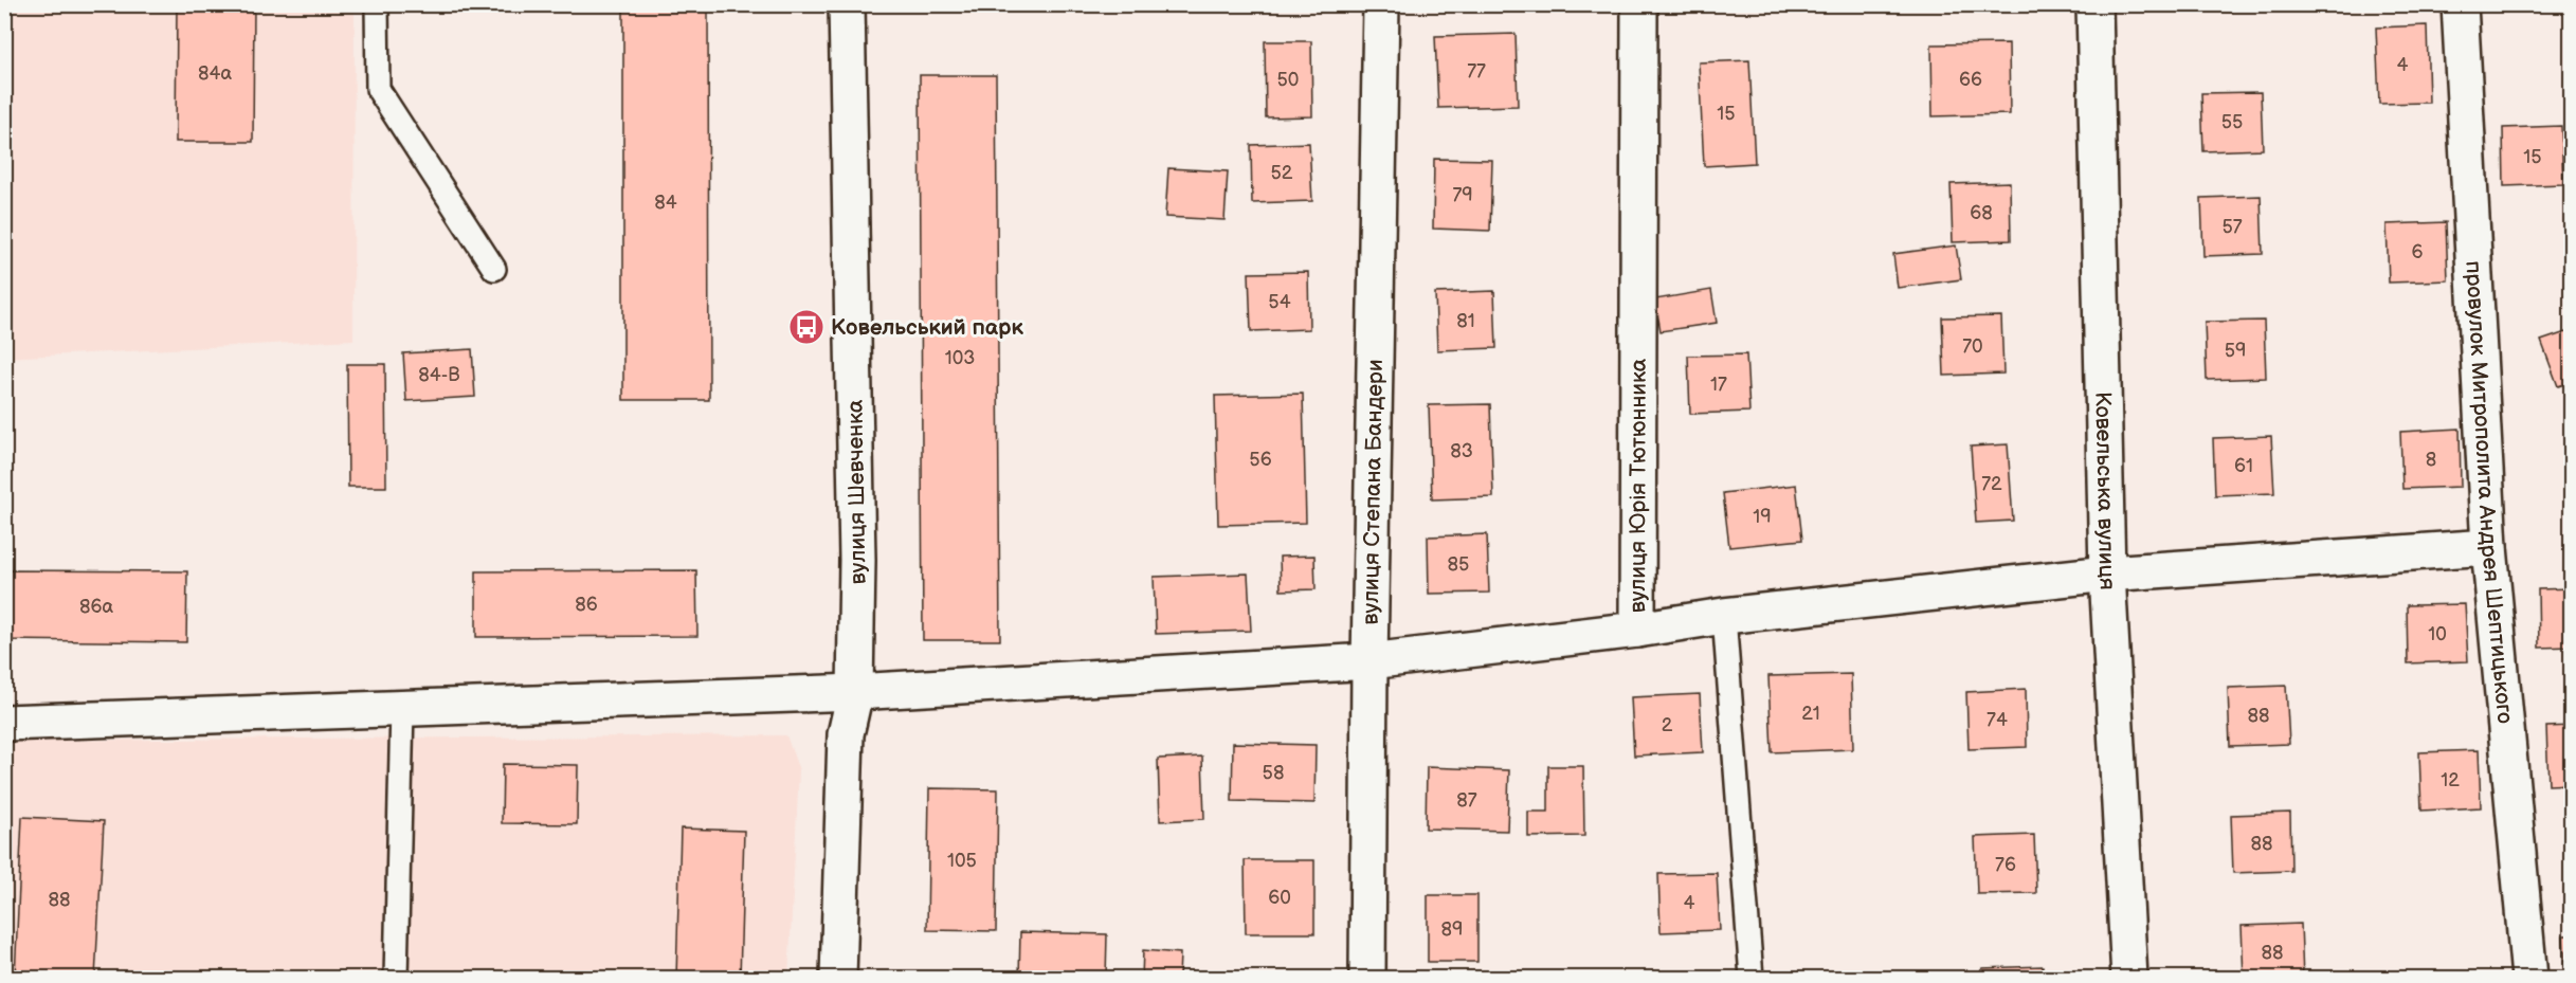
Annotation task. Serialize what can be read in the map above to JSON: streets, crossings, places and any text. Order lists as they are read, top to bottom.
{
  "streets": {
    "street": [
      "вулиця Юрія Тютюнника",
      "вулиця Степана Бандери",
      "вулиця Шевченка",
      "Ковельська вулиця",
      "провулок Митрополита Андрея Шептицького"
    ]
  },
  "crossings": [
    ["вулиця Юрія Тютюнника", "Ковельська вулиця"],
    ["вулиця Юрія Тютюнника", "провулок Митрополита Андрея Шептицького"]
  ],
  "places": {
    "bus stop": ["Ковельський парк"]
  },
  "house_numbers": [
    "4",
    "77",
    "84а",
    "50",
    "66",
    "15",
    "55",
    "15",
    "52",
    "79",
    "84",
    "68",
    "57",
    "6",
    "54",
    "81",
    "70",
    "59",
    "103",
    "84-В",
    "17",
    "83",
    "56",
    "8",
    "61",
    "72",
    "19",
    "85",
    "86",
    "86а",
    "10",
    "21",
    "88",
    "74",
    "2",
    "58",
    "12",
    "87",
    "88",
    "105",
    "76",
    "60",
    "88",
    "4",
    "89",
    "88"
  ]
}
